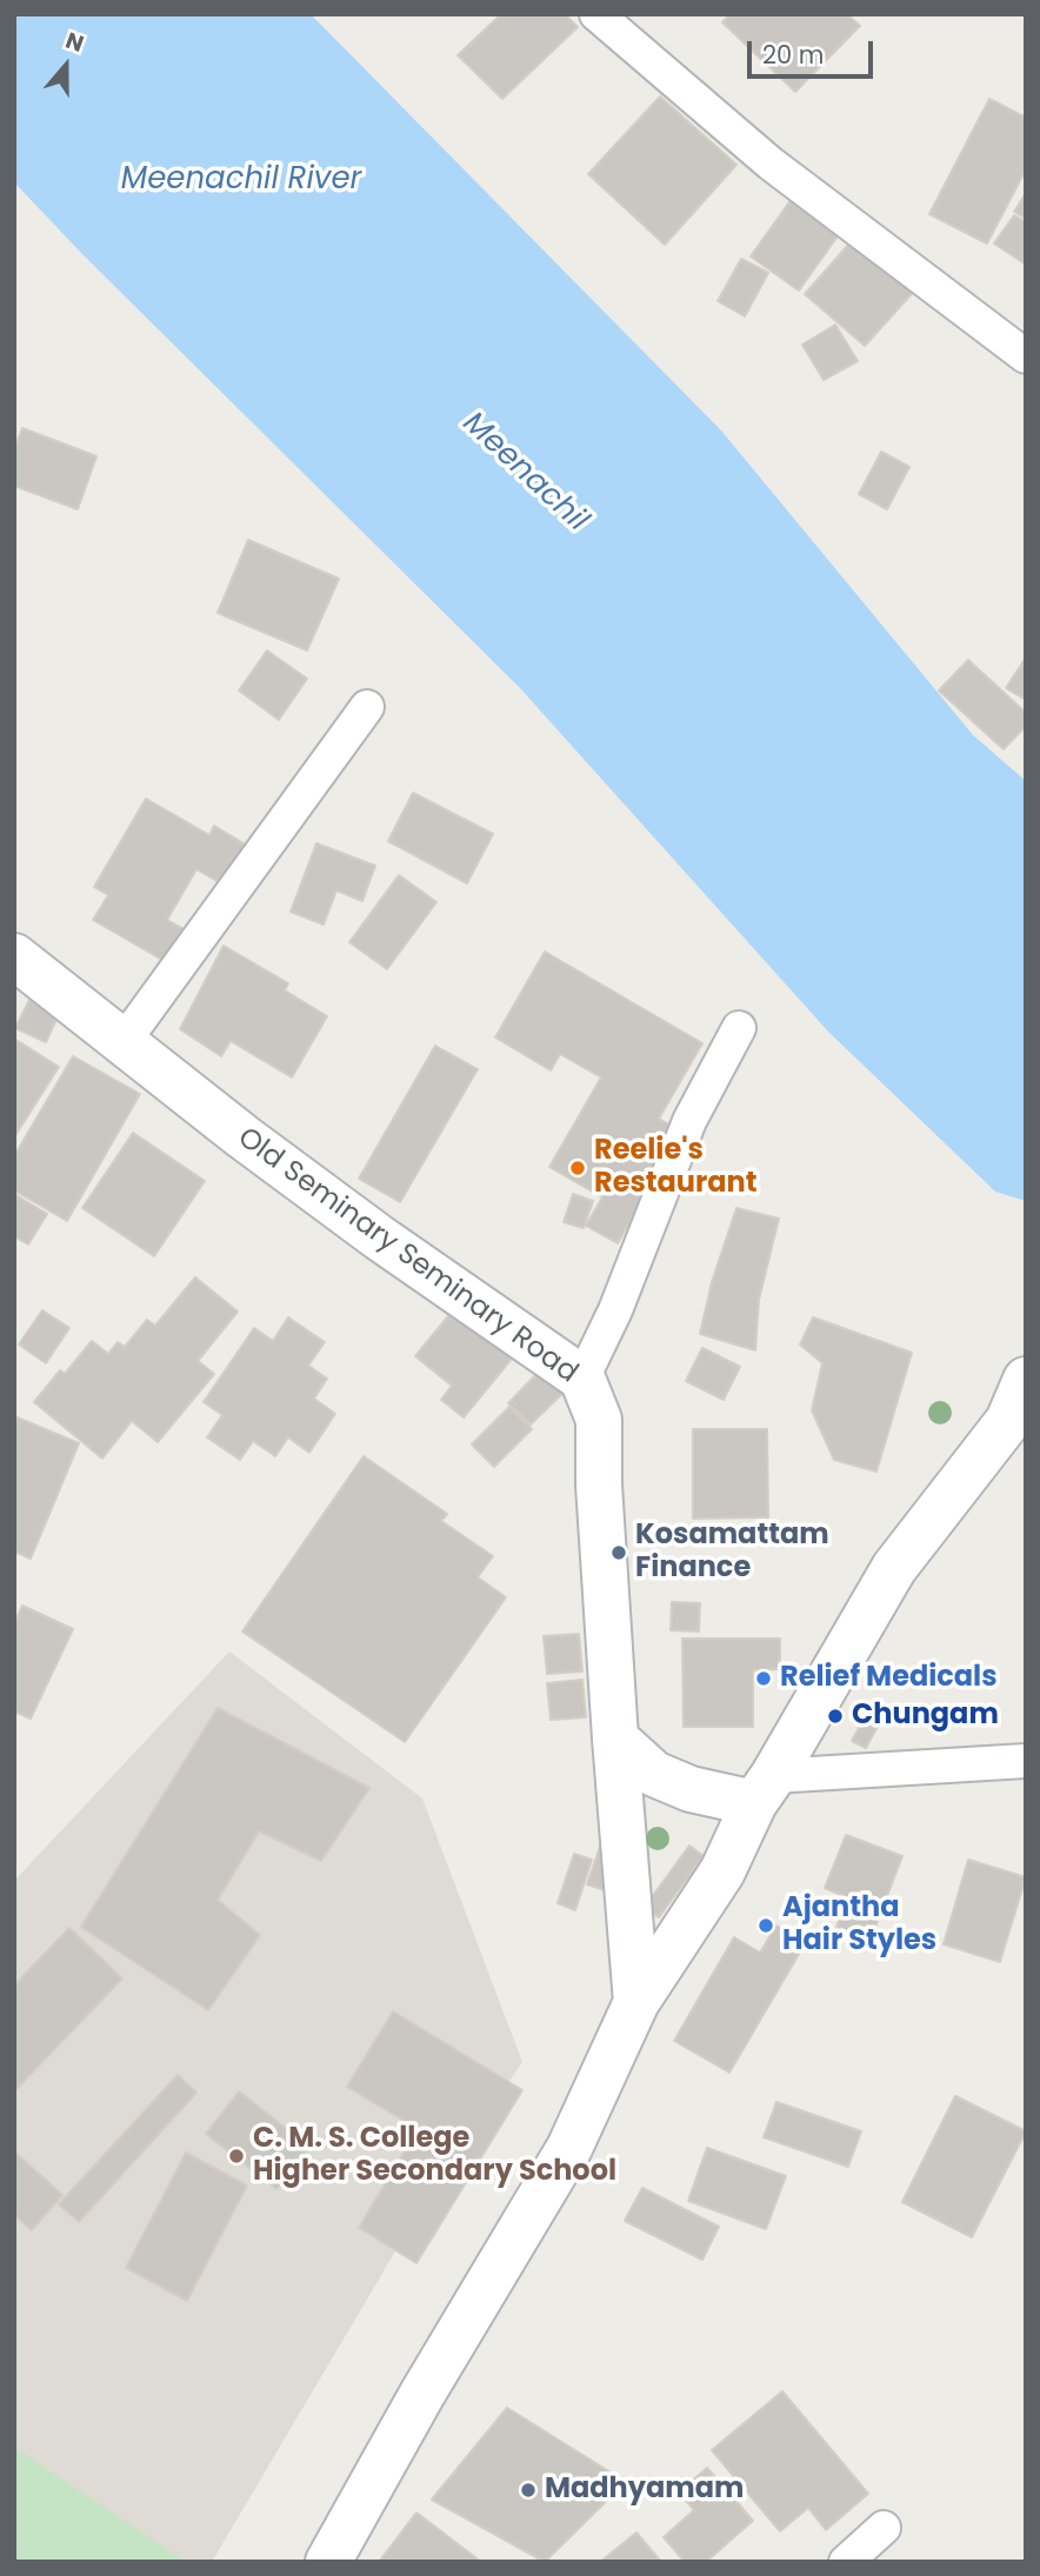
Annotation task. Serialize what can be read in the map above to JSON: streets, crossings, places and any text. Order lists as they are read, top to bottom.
{
  "streets": {
    "main road": ["Old Seminary Seminary Road"]
  },
  "water": ["Meenachil River", "Meenachil"],
  "places": [
    "Reelie's Restaurant",
    "Kosamattam Finance",
    "Relief Medicals",
    "Chungam",
    "Ajantha Hair Styles",
    "C. M. S. College Higher Secondary School",
    "Madhyamam"
  ],
  "scale_bar": "20 m",
  "north": "top"
}
